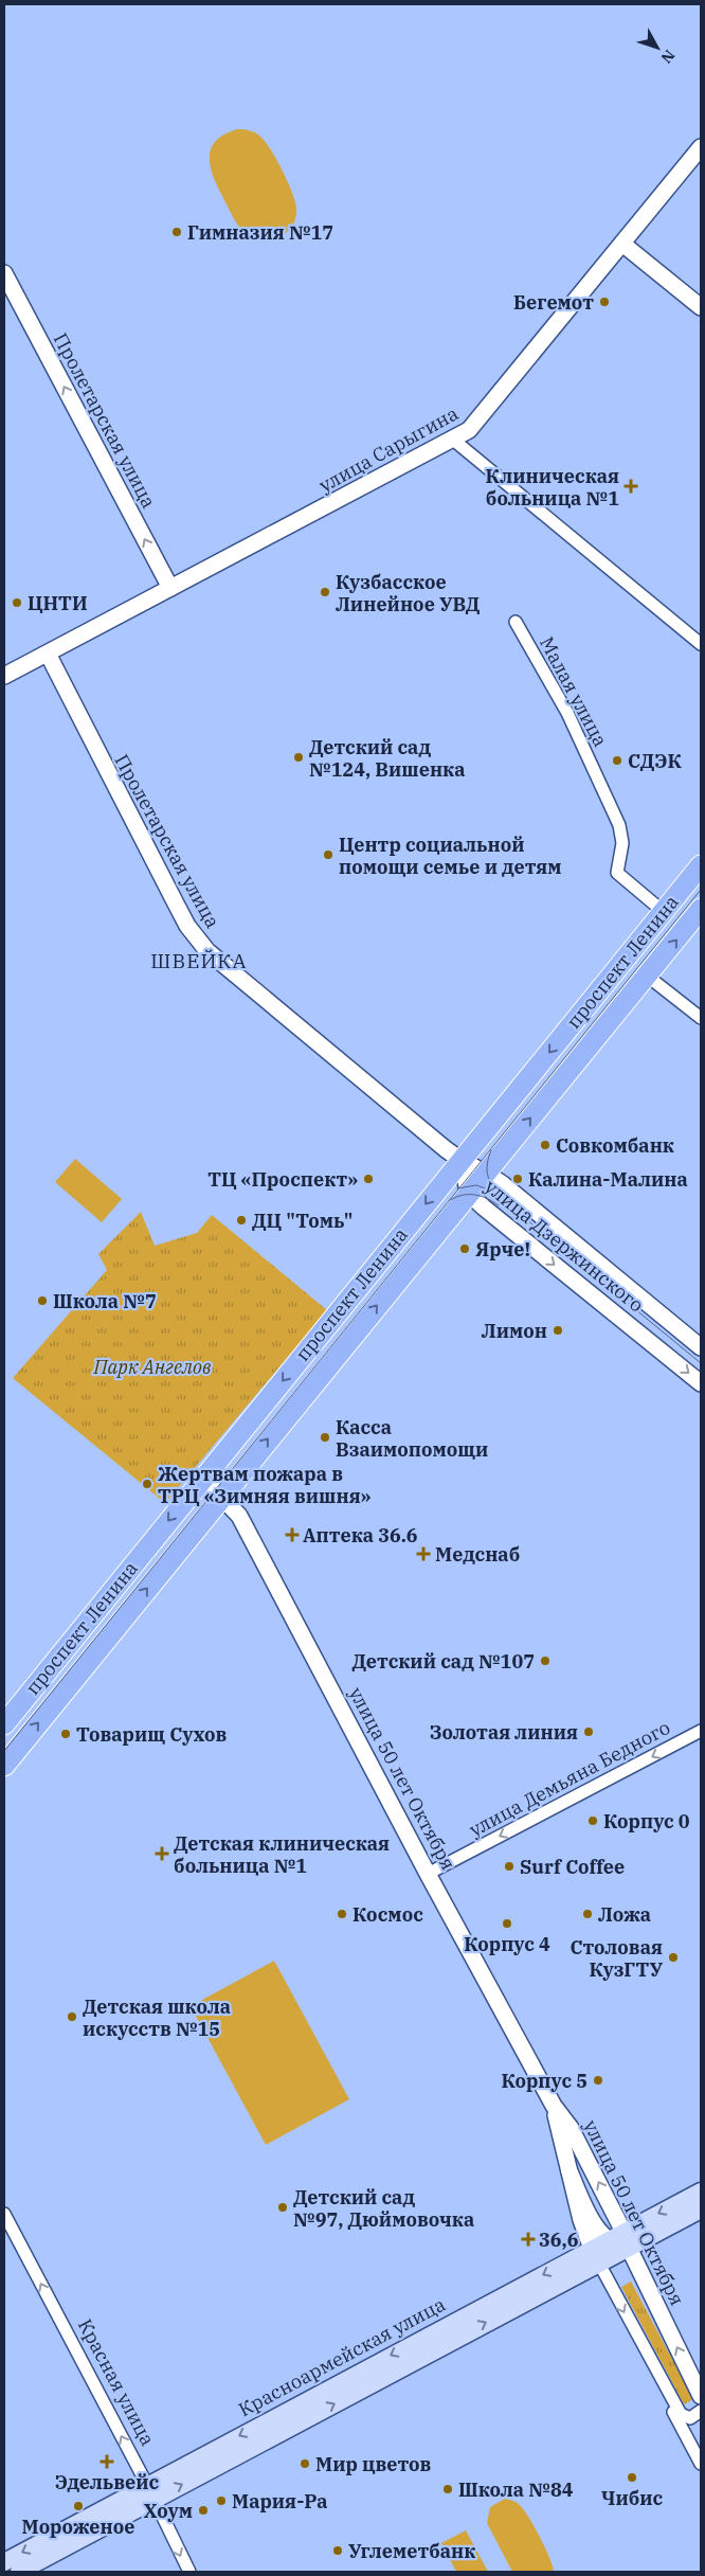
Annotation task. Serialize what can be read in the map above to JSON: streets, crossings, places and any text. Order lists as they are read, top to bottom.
{
  "streets": {
    "main road": ["проспект Ленина", "Красноармейская улица"],
    "street": [
      "Пролетарская улица",
      "улица Сарыгина",
      "Малая улица",
      "улица Дзержинского",
      "улица 50 лет Октября",
      "улица Демьяна Бедного",
      "Красная улица"
    ]
  },
  "crossings": [
    ["Пролетарская улица", "улица Сарыгина"],
    ["Пролетарская улица", "проспект Ленина"],
    ["Пролетарская улица", "улица Дзержинского"],
    ["Малая улица", "проспект Ленина"],
    ["проспект Ленина", "улица Дзержинского"],
    ["проспект Ленина", "улица 50 лет Октября"],
    ["улица 50 лет Октября", "улица Демьяна Бедного"],
    ["улица 50 лет Октября", "Красноармейская улица"],
    ["Красноармейская улица", "Красная улица"]
  ],
  "one_way": ["улица Демьяна Бедного"],
  "districts": ["ШВЕЙКА"],
  "parks": ["Парк Ангелов"],
  "places": {
    "other": [
      "Гимназия №17",
      "Бегемот",
      "Кузбасское Линейное УВД",
      "ЦНТИ",
      "Детский сад №124, Вишенка",
      "СДЭК",
      "Центр социальной помощи семье и детям",
      "Совкомбанк",
      "ТЦ «Проспект»",
      "Калина-Малина",
      "ДЦ \"Томь\"",
      "Ярче!",
      "Школа №7",
      "Лимон",
      "Касса Взаимопомощи",
      "Жертвам пожара в ТРЦ «Зимняя вишня»",
      "Детский сад №107",
      "Золотая линия",
      "Товарищ Сухов",
      "Корпус 0",
      "Surf Coffee",
      "Космос",
      "Ложа",
      "Корпус 4",
      "Столовая КузГТУ",
      "Детская школа искусств №15",
      "Корпус 5",
      "Детский сад №97, Дюймовочка",
      "Мир цветов",
      "Чибис",
      "Школа №84",
      "Мария-Ра",
      "Мороженое",
      "Хоум",
      "Углеметбанк"
    ],
    "health": [
      "Клиническая больница №1",
      "Аптека 36.6",
      "Медснаб",
      "Детская клиническая больница №1",
      "36,6",
      "Эдельвейс"
    ]
  },
  "north": "bottom right"
}
